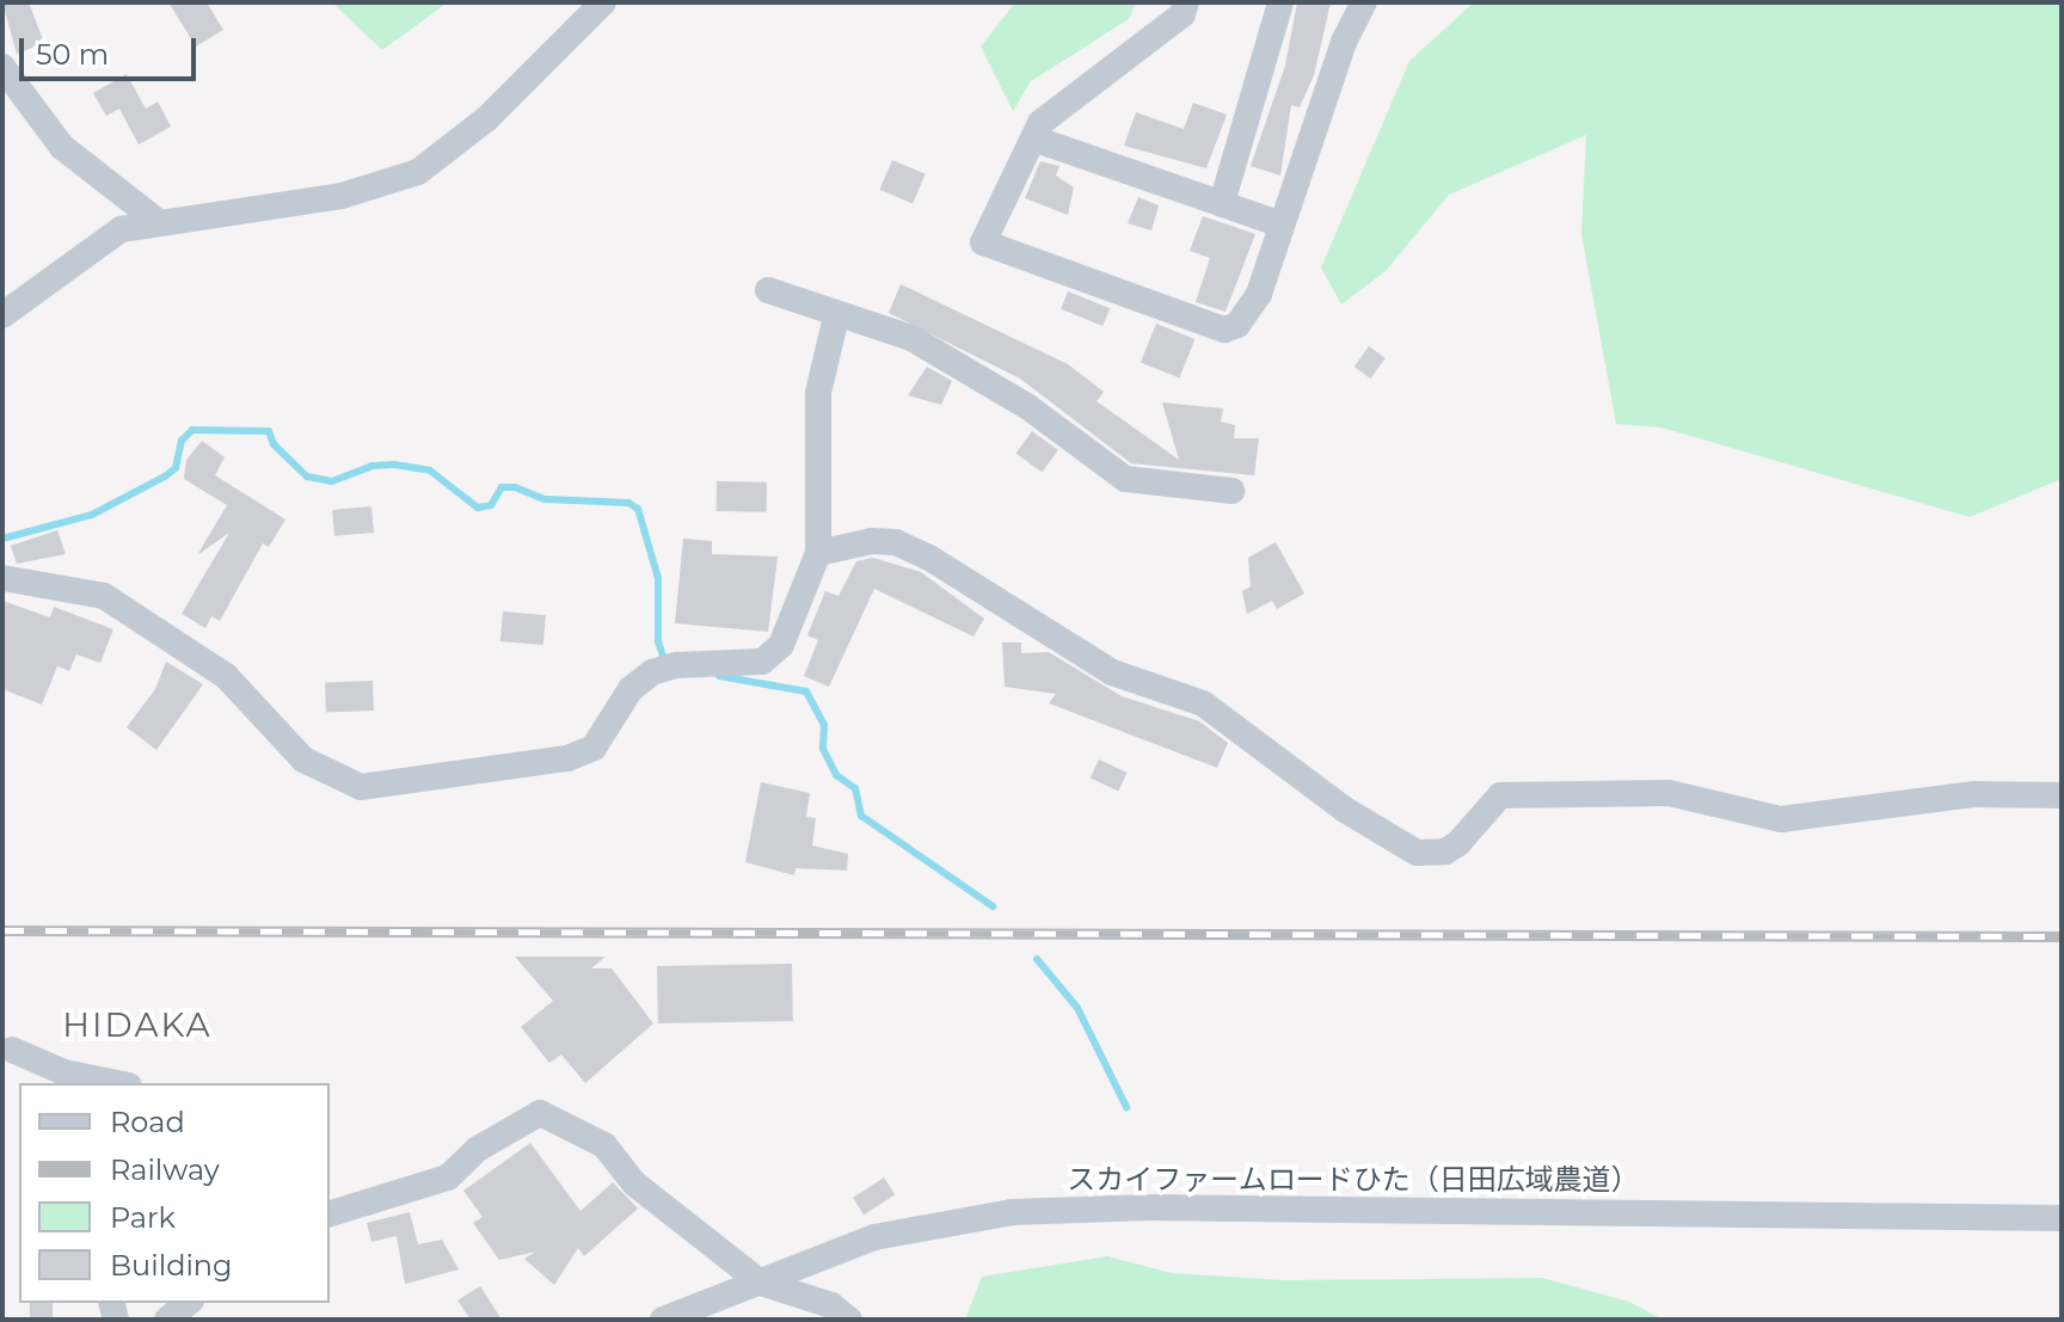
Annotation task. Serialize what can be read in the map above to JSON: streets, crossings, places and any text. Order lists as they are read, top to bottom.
{
  "streets": {
    "street": ["スカイファームロードひた（日田広域農道）"]
  },
  "districts": ["HIDAKA"],
  "legend": [
    "Road",
    "Railway",
    "Park",
    "Building"
  ],
  "scale_bar": "50 m"
}
